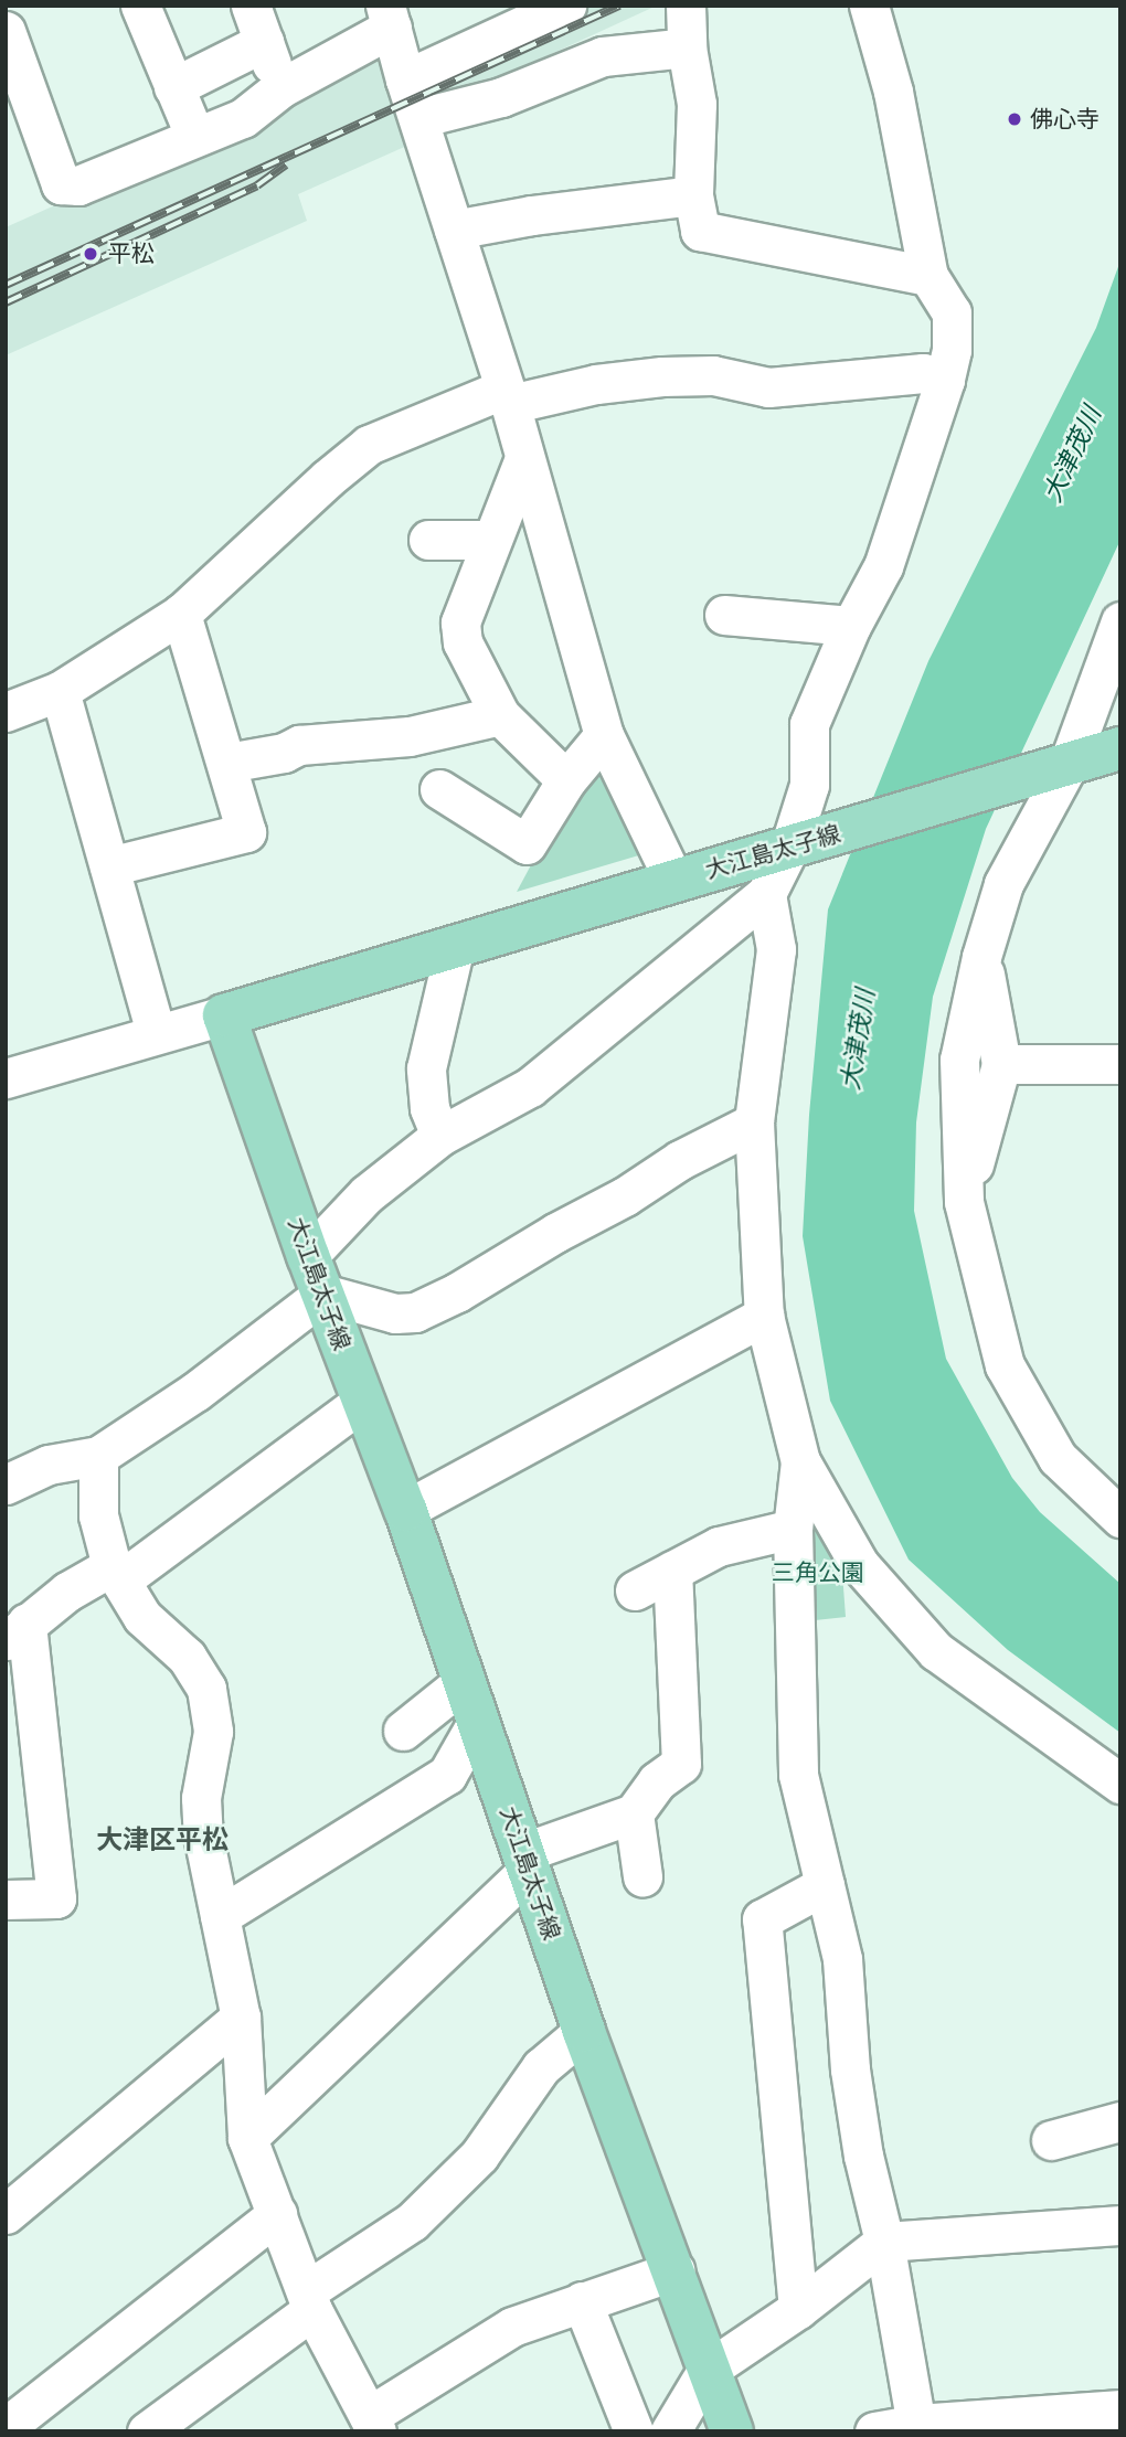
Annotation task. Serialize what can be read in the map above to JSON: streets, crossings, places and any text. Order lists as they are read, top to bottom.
{
  "streets": {
    "main road": ["大江島太子線"]
  },
  "districts": ["大津区平松"],
  "water": ["大津茂川"],
  "parks": ["三角公園"],
  "places": ["佛心寺", "平松"]
}
